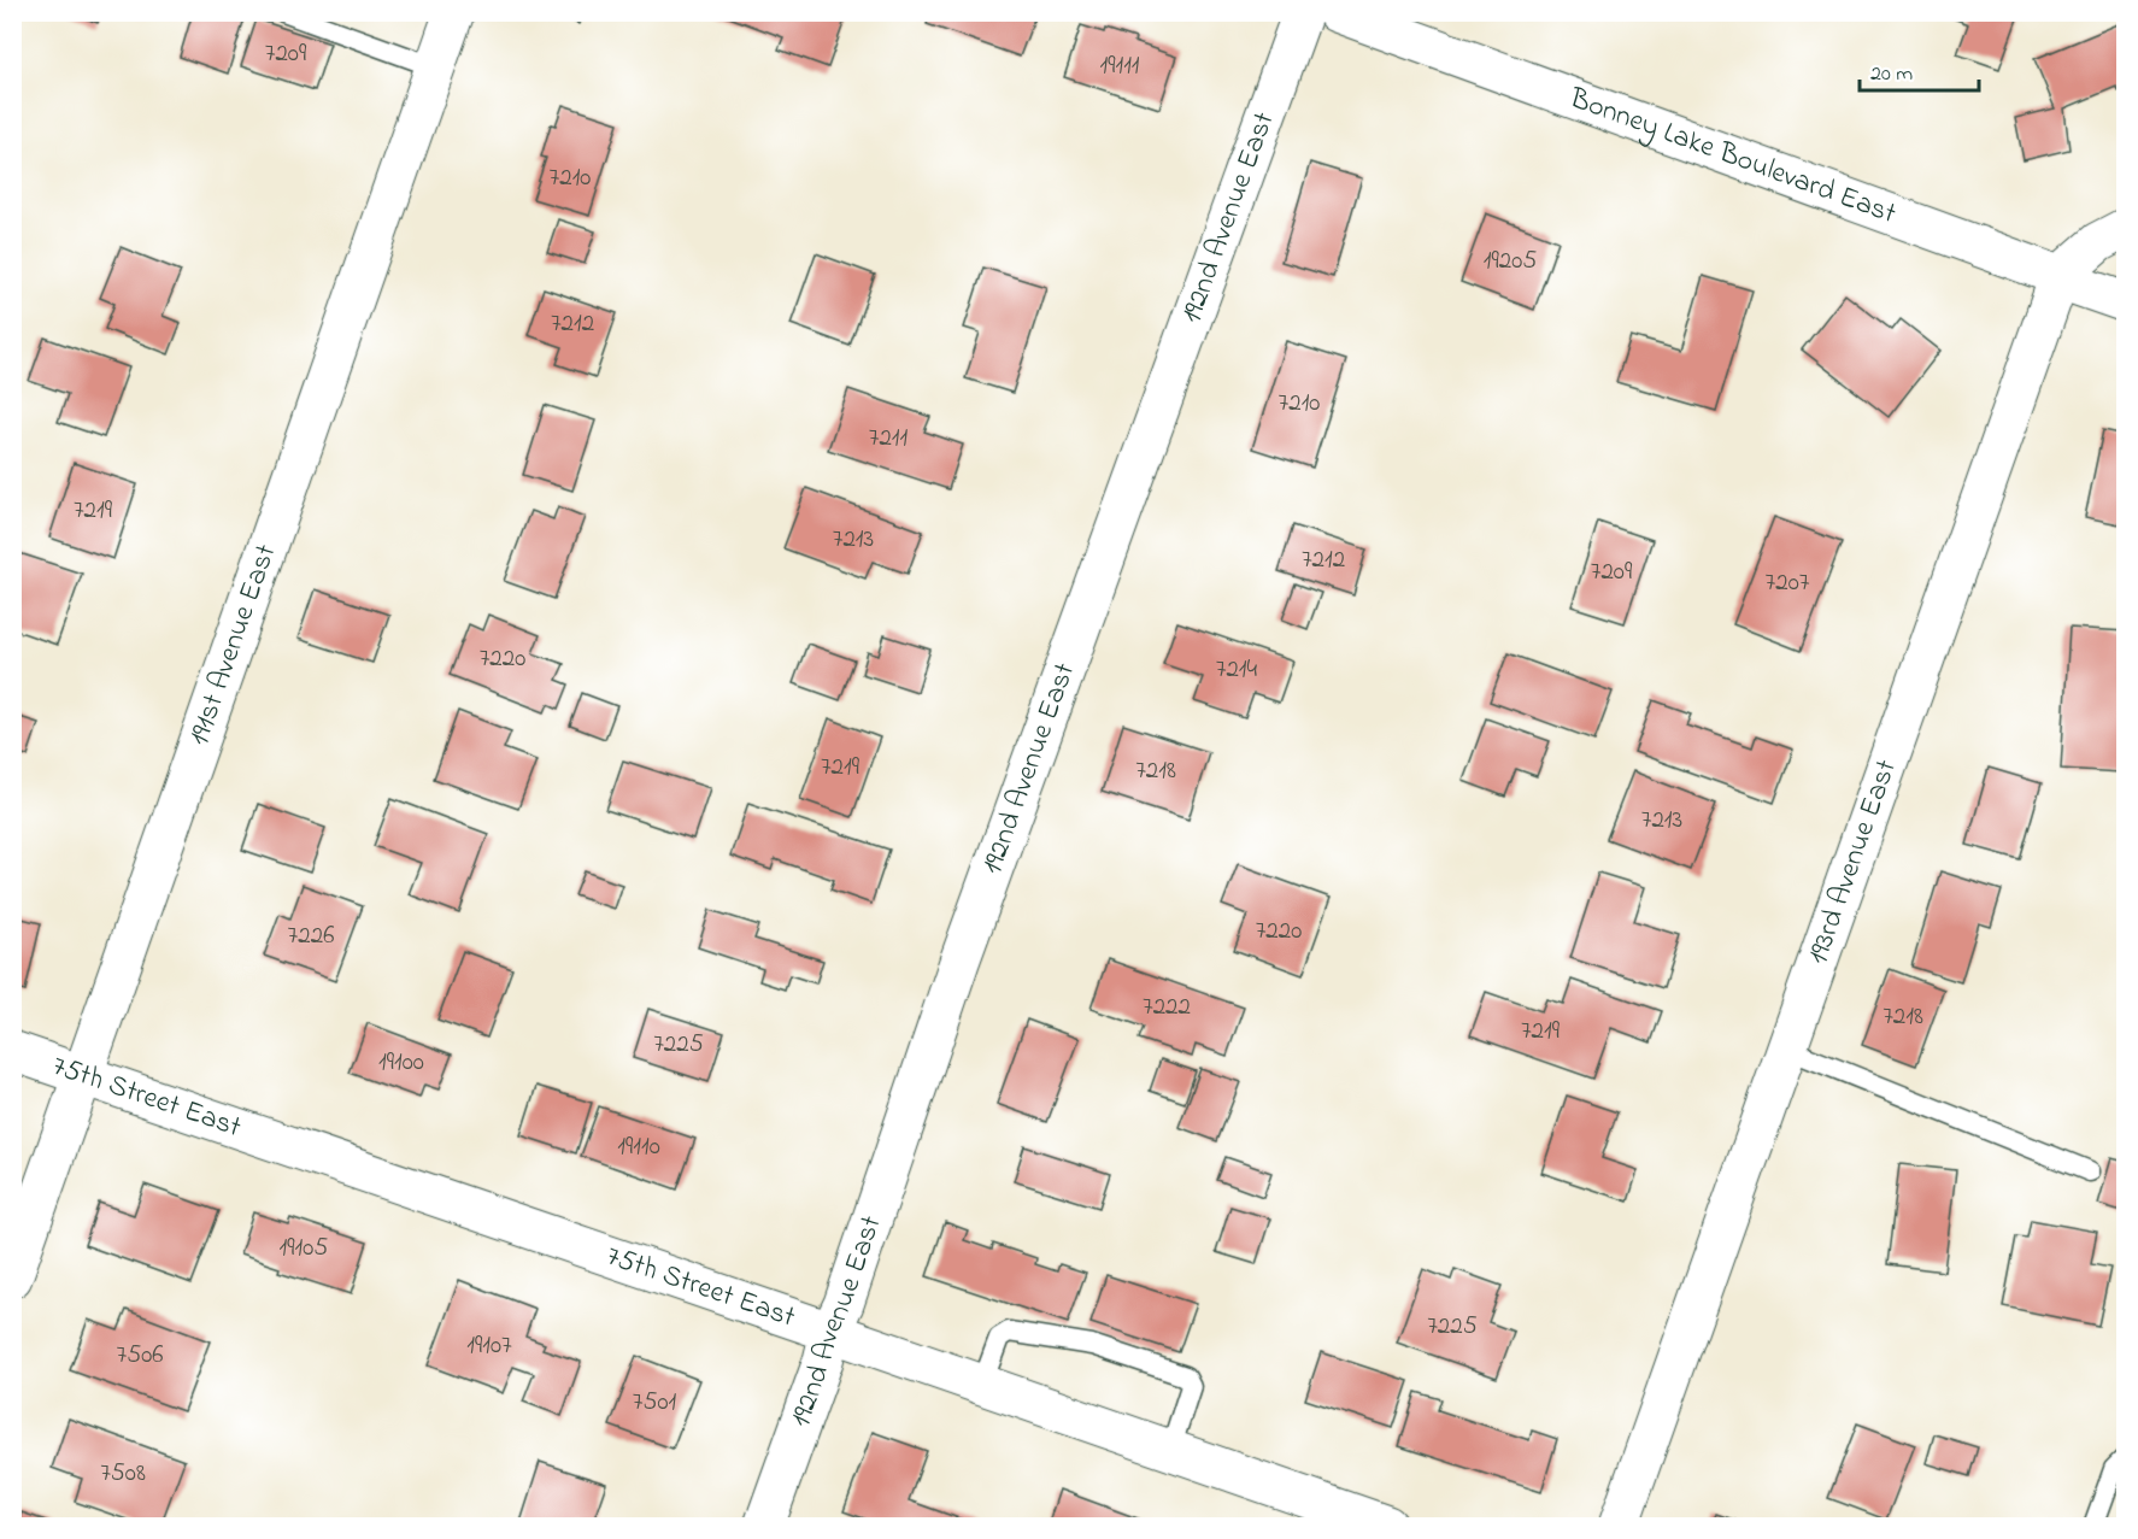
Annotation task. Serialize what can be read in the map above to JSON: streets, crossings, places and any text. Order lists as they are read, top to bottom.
{
  "streets": {
    "street": [
      "Bonney Lake Boulevard East",
      "192nd Avenue East",
      "191st Avenue East",
      "193rd Avenue East",
      "75th Street East"
    ]
  },
  "crossings": [
    ["Bonney Lake Boulevard East", "193rd Avenue East"],
    ["192nd Avenue East", "75th Street East"],
    ["191st Avenue East", "75th Street East"]
  ],
  "house_numbers": [
    "7209",
    "19111",
    "7210",
    "19205",
    "7212",
    "7210",
    "7211",
    "7219",
    "7213",
    "7212",
    "7209",
    "7207",
    "7220",
    "7214",
    "7219",
    "7218",
    "7213",
    "7220",
    "7226",
    "7222",
    "7218",
    "7219",
    "7225",
    "19100",
    "19110",
    "19105",
    "7225",
    "19107",
    "7506",
    "7501",
    "7508"
  ],
  "scale_bar": "20 m"
}
